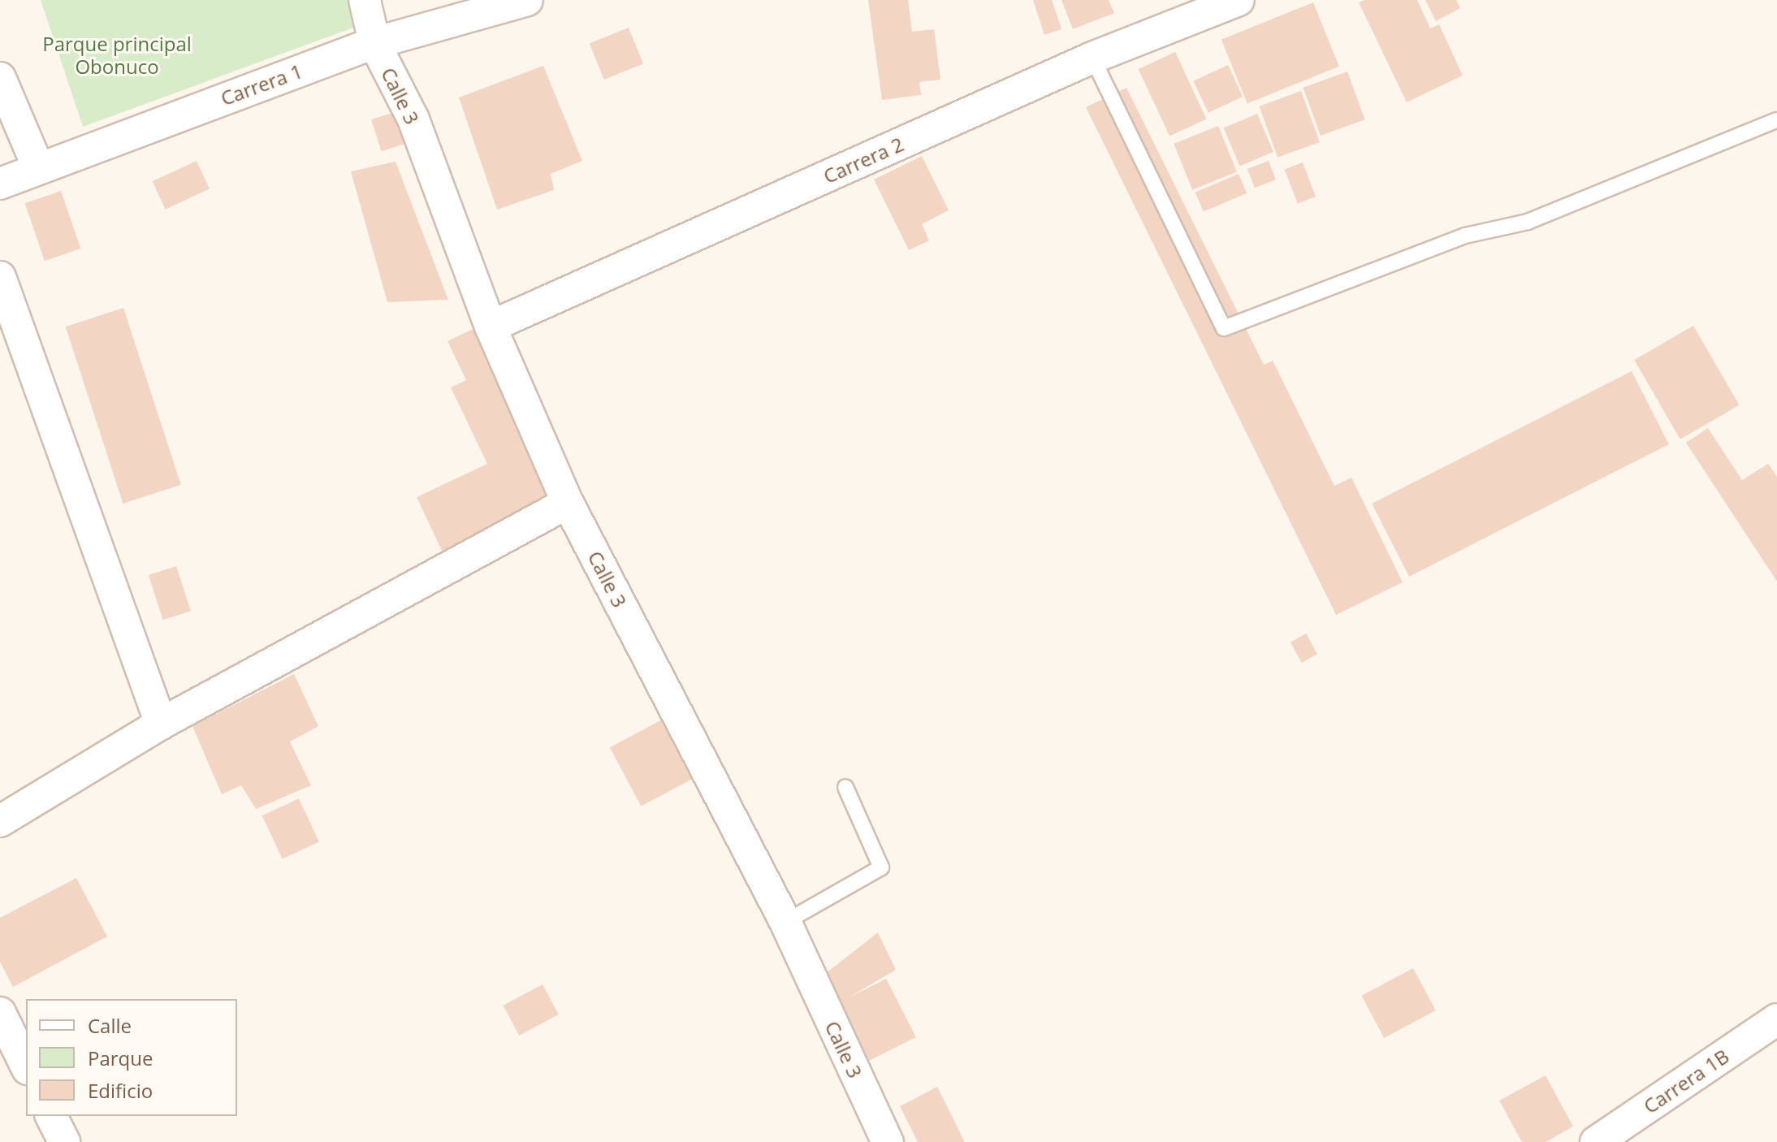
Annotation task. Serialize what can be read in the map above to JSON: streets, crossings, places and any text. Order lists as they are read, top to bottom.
{
  "streets": {
    "street": [
      "Carrera 1",
      "Calle 3",
      "Carrera 2",
      "Carrera 1B"
    ]
  },
  "crossings": [
    ["Carrera 1", "Calle 3"],
    ["Calle 3", "Carrera 2"]
  ],
  "parks": ["Parque principal Obonuco"],
  "legend": ["Calle", "Parque", "Edificio"]
}
